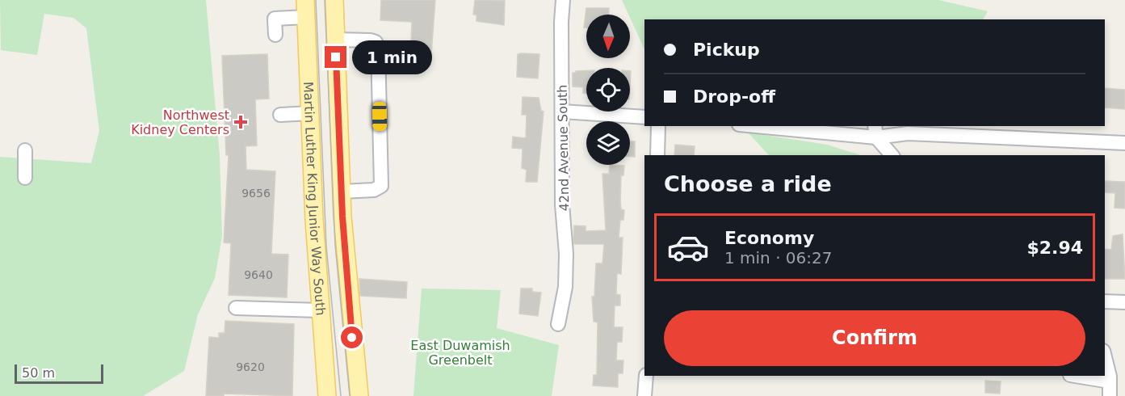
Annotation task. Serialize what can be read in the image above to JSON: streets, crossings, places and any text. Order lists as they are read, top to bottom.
{
  "streets": {
    "main road": ["Martin Luther King Junior Way South"],
    "street": ["42nd Avenue South"]
  },
  "parks": ["East Duwamish Greenbelt"],
  "places": {
    "health": ["Northwest Kidney Centers"]
  },
  "house_numbers": ["9656", "9640", "9620"],
  "scale_bar": "50 m",
  "north": "bottom",
  "page": {
    "banner": ["Pickup", "Drop-off"],
    "bubble": "1 min",
    "heading": "Choose a ride",
    "list": [
      {
        "name": "Economy",
        "note": "1 min · 06:27",
        "value": "$2.94"
      }
    ],
    "buttons": "Confirm",
    "scale": "50 m"
  }
}
